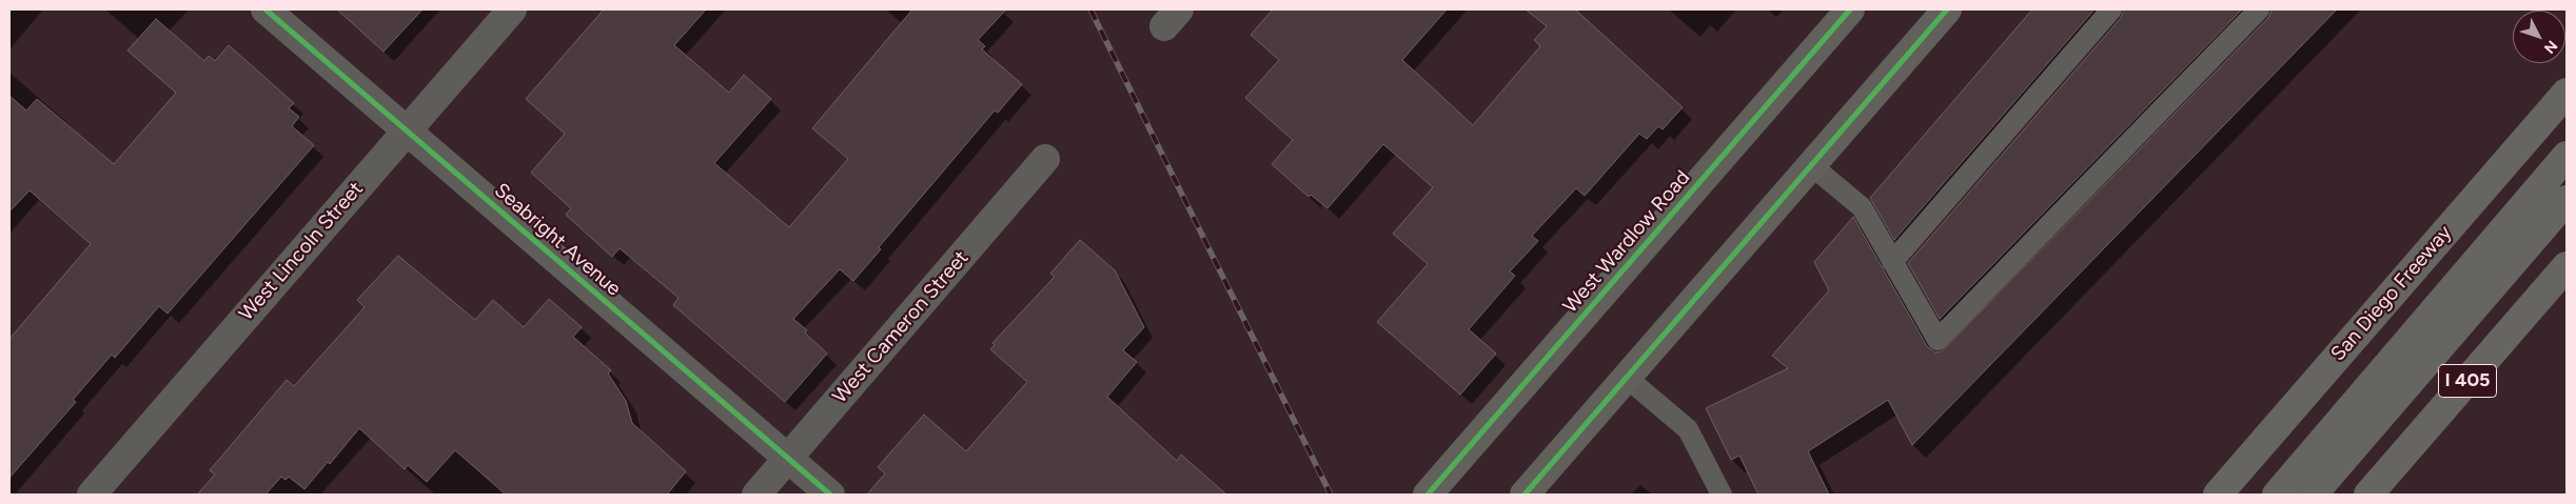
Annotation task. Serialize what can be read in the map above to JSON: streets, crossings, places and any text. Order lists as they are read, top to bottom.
{
  "streets": {
    "highway": ["San Diego Freeway", "I 405"],
    "main road": ["West Wardlow Road"],
    "street": ["Seabright Avenue", "West Lincoln Street", "West Cameron Street"]
  },
  "crossings": [
    ["Seabright Avenue", "West Lincoln Street"],
    ["Seabright Avenue", "West Cameron Street"]
  ],
  "north": "bottom right"
}
